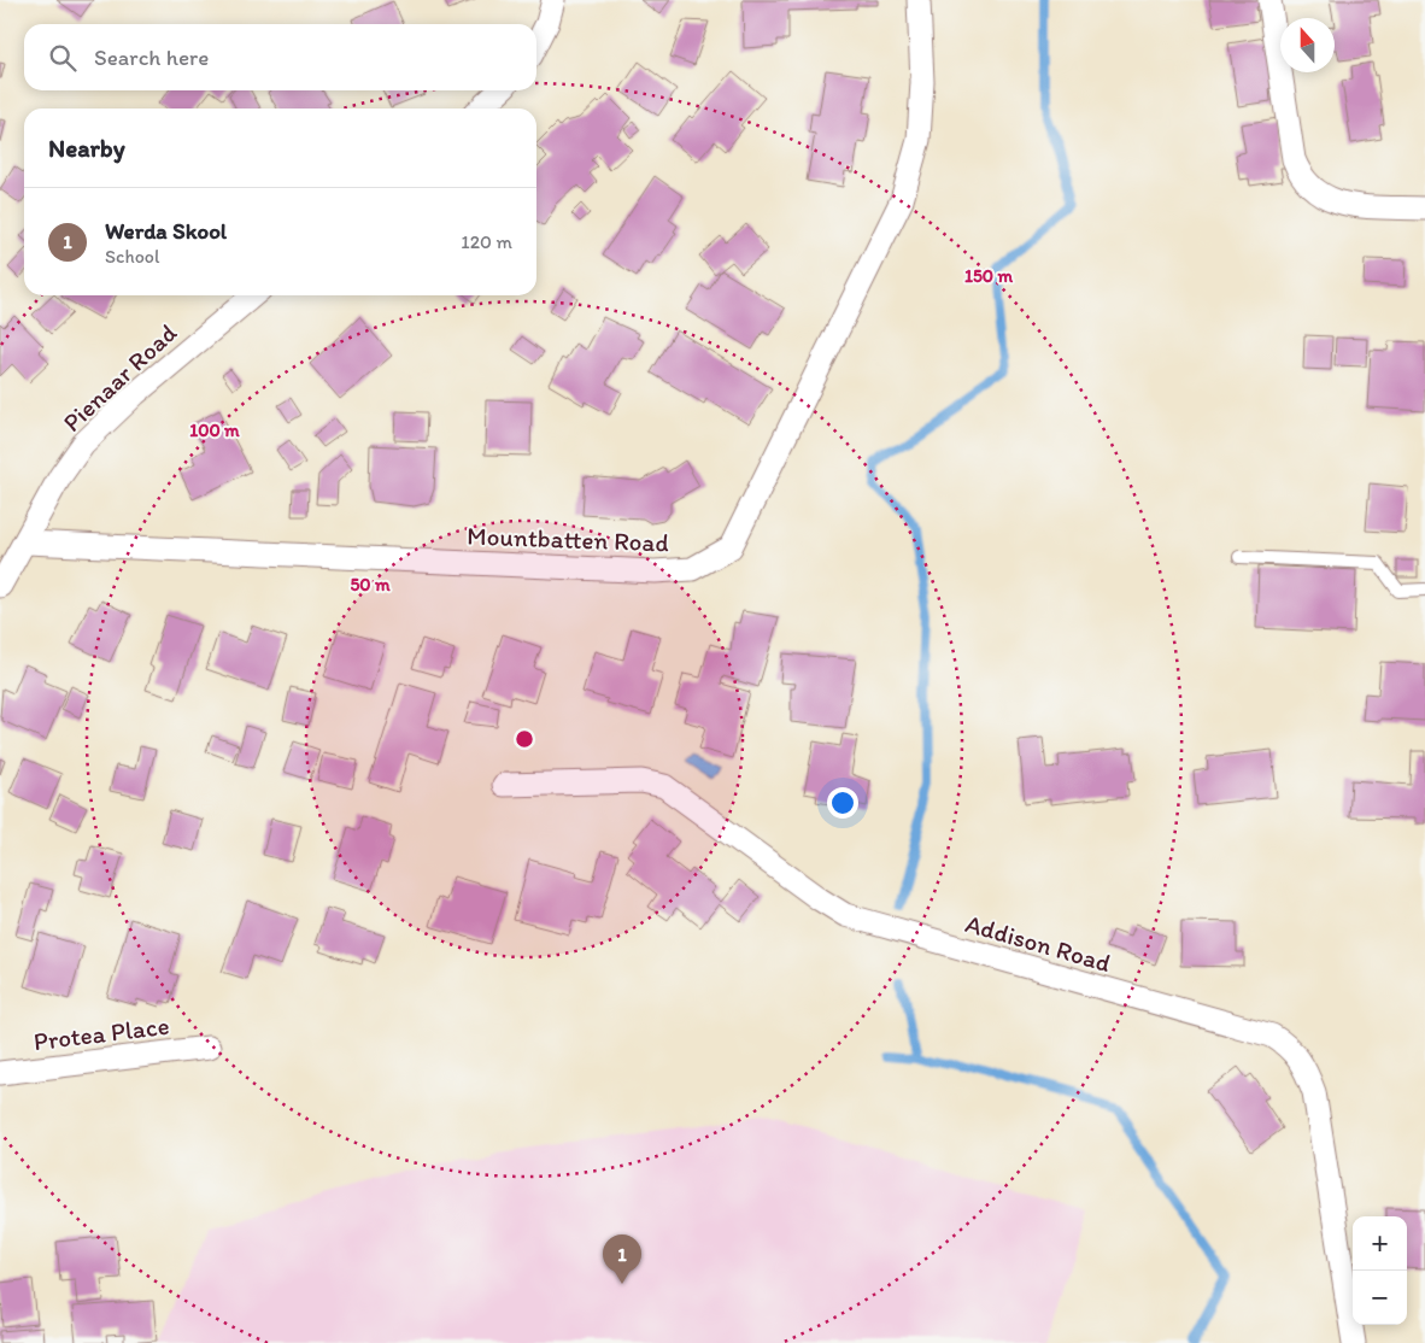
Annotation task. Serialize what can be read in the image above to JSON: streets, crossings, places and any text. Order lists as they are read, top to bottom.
{
  "streets": {
    "street": [
      "Pienaar Road",
      "Mountbatten Road",
      "Addison Road",
      "Protea Place"
    ]
  },
  "crossings": [
    ["Pienaar Road", "Mountbatten Road"]
  ],
  "north": "top",
  "page": {
    "search": "Search here",
    "heading": "Nearby",
    "list": [
      {
        "mark": "1",
        "name": "Werda Skool",
        "note": "School",
        "value": "120 m"
      }
    ],
    "map_buttons": ["+", "−"],
    "pins": "1"
  },
  "rings": ["150 m", "100 m", "50 m"]
}
